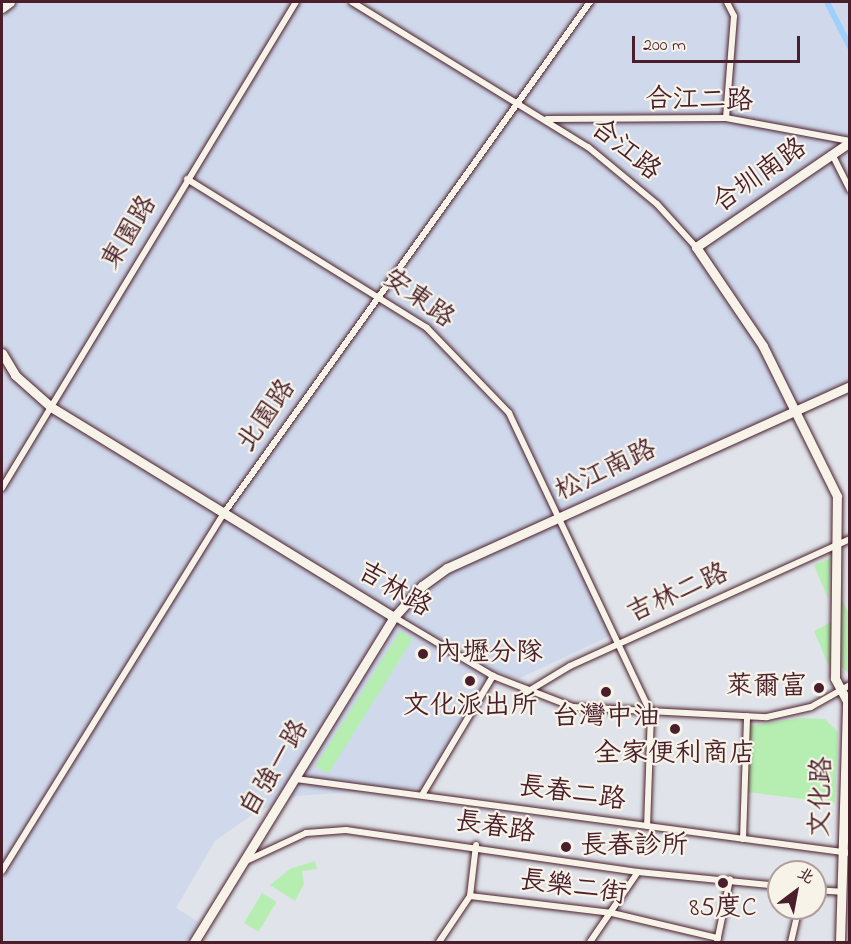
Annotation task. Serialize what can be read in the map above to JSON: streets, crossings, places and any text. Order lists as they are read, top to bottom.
{
  "streets": {
    "street": [
      "合江二路",
      "合江路",
      "合圳南路",
      "東園路",
      "安東路",
      "北園路",
      "松江南路",
      "吉林路",
      "吉林二路",
      "自強一路",
      "長春二路",
      "文化路",
      "長春路",
      "長樂二街"
    ]
  },
  "crossings": [
    ["合江二路", "合江路"],
    ["合江二路", "合圳南路"],
    ["合江路", "合圳南路"],
    ["合江路", "北園路"],
    ["合江路", "松江南路"],
    ["合江路", "吉林二路"],
    ["合江路", "文化路"],
    ["東園路", "安東路"],
    ["東園路", "吉林路"],
    ["安東路", "北園路"],
    ["安東路", "松江南路"],
    ["安東路", "吉林路"],
    ["安東路", "吉林二路"],
    ["北園路", "吉林路"],
    ["松江南路", "吉林路"],
    ["松江南路", "自強一路"],
    ["吉林路", "吉林二路"],
    ["吉林路", "自強一路"],
    ["吉林路", "文化路"],
    ["吉林二路", "文化路"],
    ["自強一路", "長春二路"],
    ["自強一路", "長春路"],
    ["長春二路", "文化路"]
  ],
  "places": [
    "內壢分隊",
    "文化派出所",
    "萊爾富",
    "台灣中油",
    "全家便利商店",
    "長春診所",
    "85度C"
  ],
  "scale_bar": "200 m",
  "north": "top right"
}
